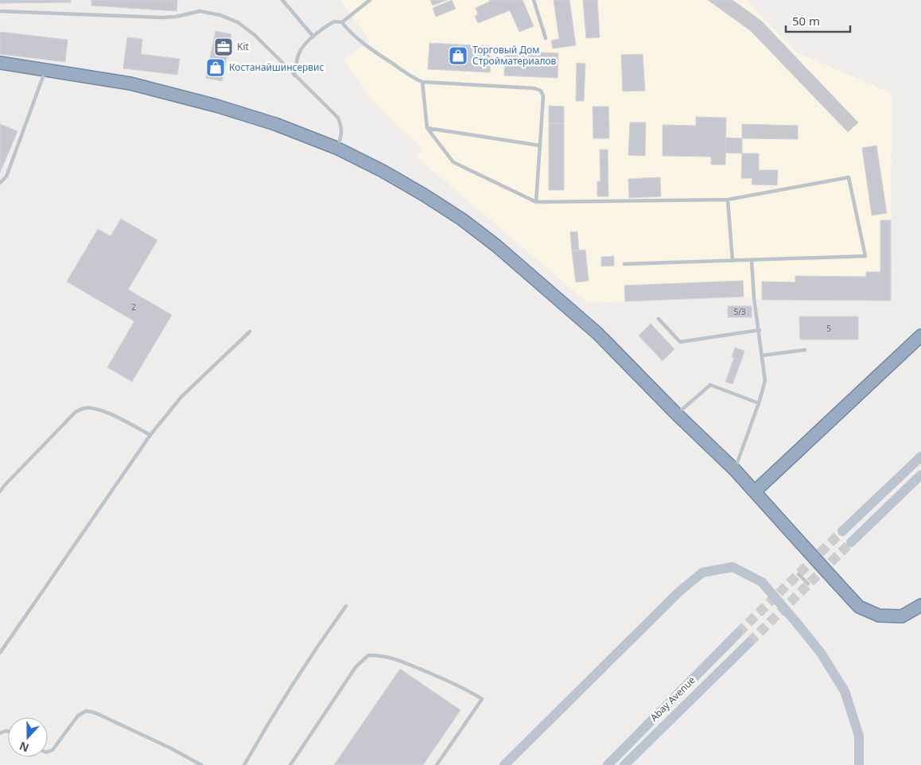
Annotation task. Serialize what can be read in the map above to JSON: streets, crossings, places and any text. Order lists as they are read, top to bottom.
{
  "streets": {
    "main road": ["Abay Avenue"]
  },
  "places": {
    "office": ["Kit"],
    "shop": ["Торговый Дом Стройматериалов", "Костанайшинсервис"]
  },
  "house_numbers": ["2", "5/3", "5"],
  "scale_bar": "50 m",
  "north": "bottom"
}
